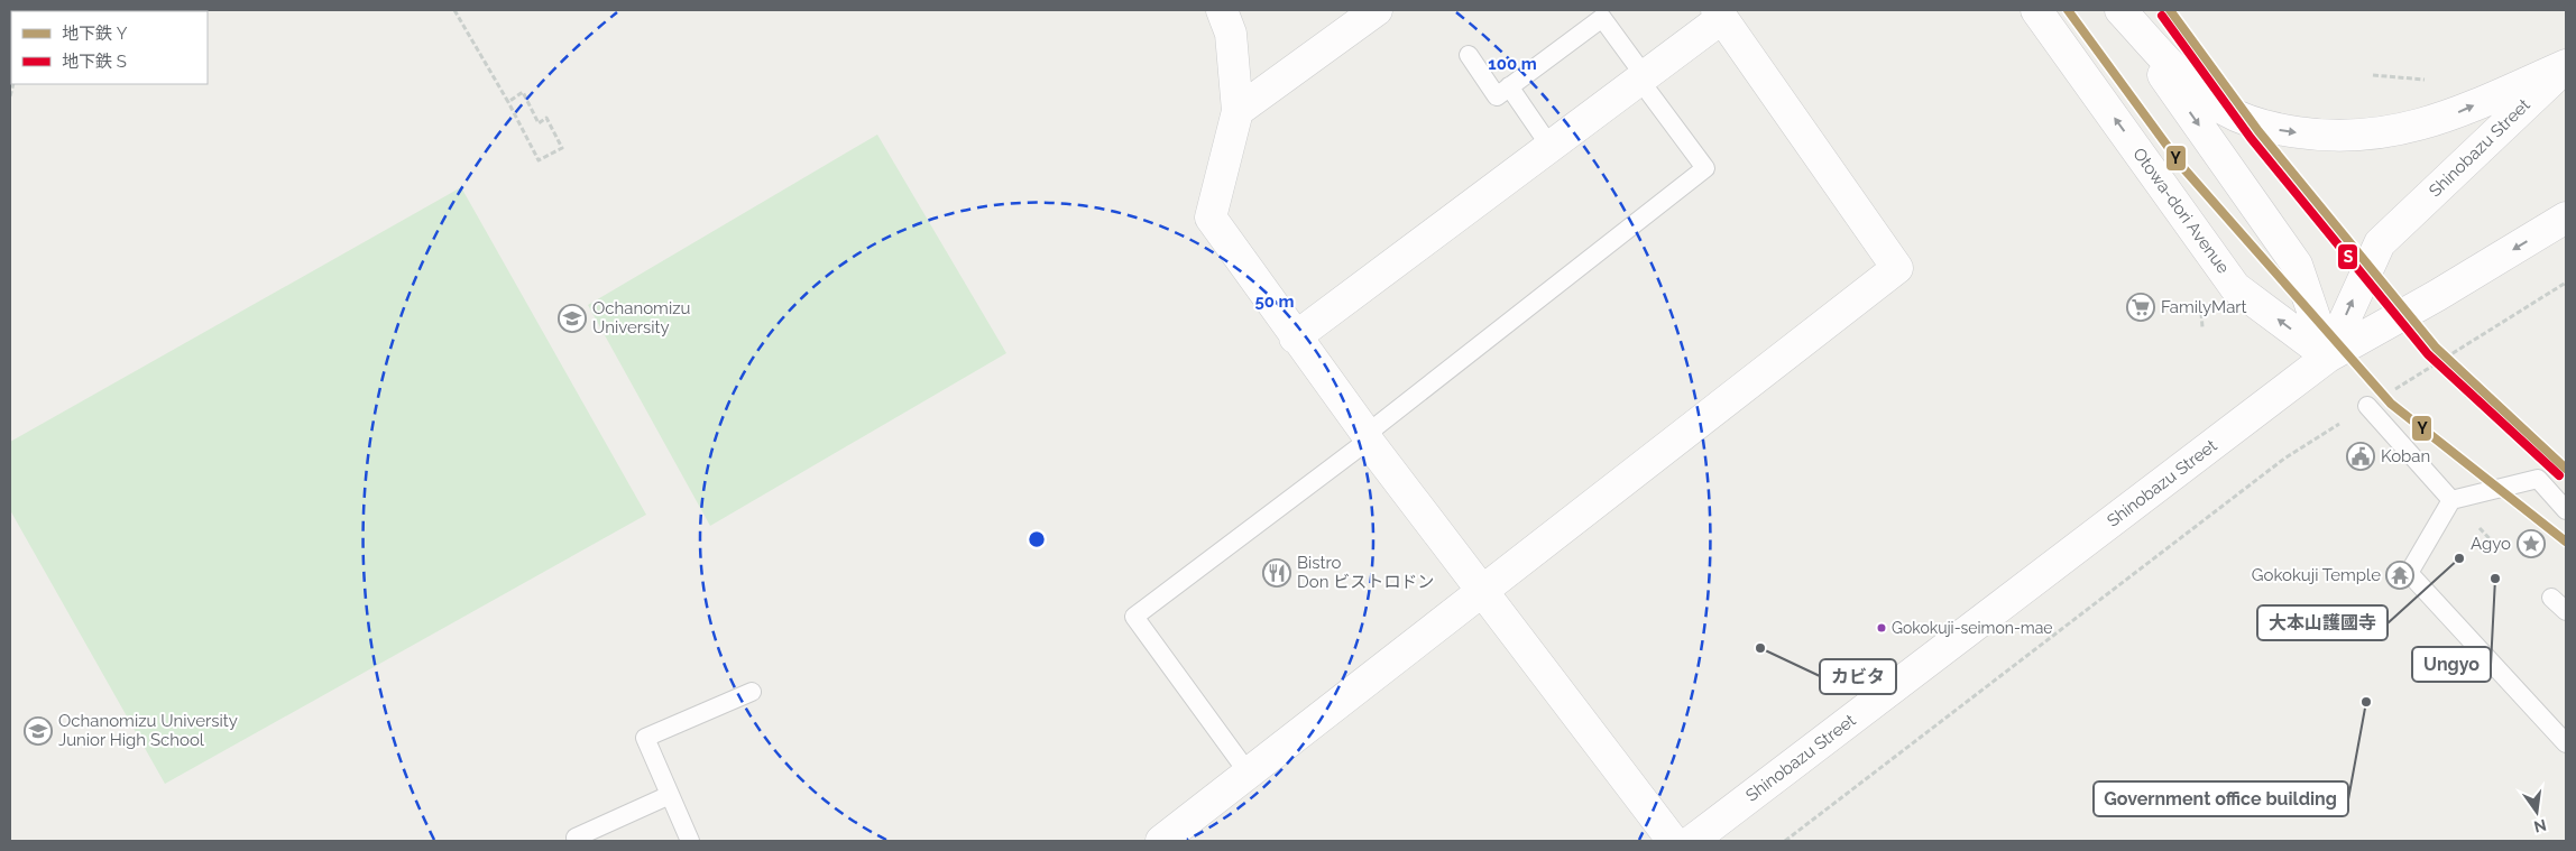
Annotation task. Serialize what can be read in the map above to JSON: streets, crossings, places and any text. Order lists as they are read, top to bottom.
{
  "streets": {
    "street": ["Shinobazu Street", "Otowa-dori Avenue"]
  },
  "crossings": [
    ["Shinobazu Street", "Otowa-dori Avenue"]
  ],
  "places": {
    "supermarket": ["FamilyMart"],
    "school or university": ["Ochanomizu University", "Ochanomizu University Junior High School"],
    "public building": ["Koban"],
    "place": ["Agyo"],
    "other": [
      "大本山護國寺",
      "Ungyo",
      "Gokokuji-seimon-mae",
      "カビタ",
      "Government office building"
    ],
    "restaurant": ["Bistro Don ビストロドン"],
    "temple": ["Gokokuji Temple"]
  },
  "lines": ["metro line Y", "metro line S"],
  "legend": ["地下鉄 Y", "地下鉄 S"],
  "north": "bottom",
  "rings": ["100 m", "50 m"]
}
